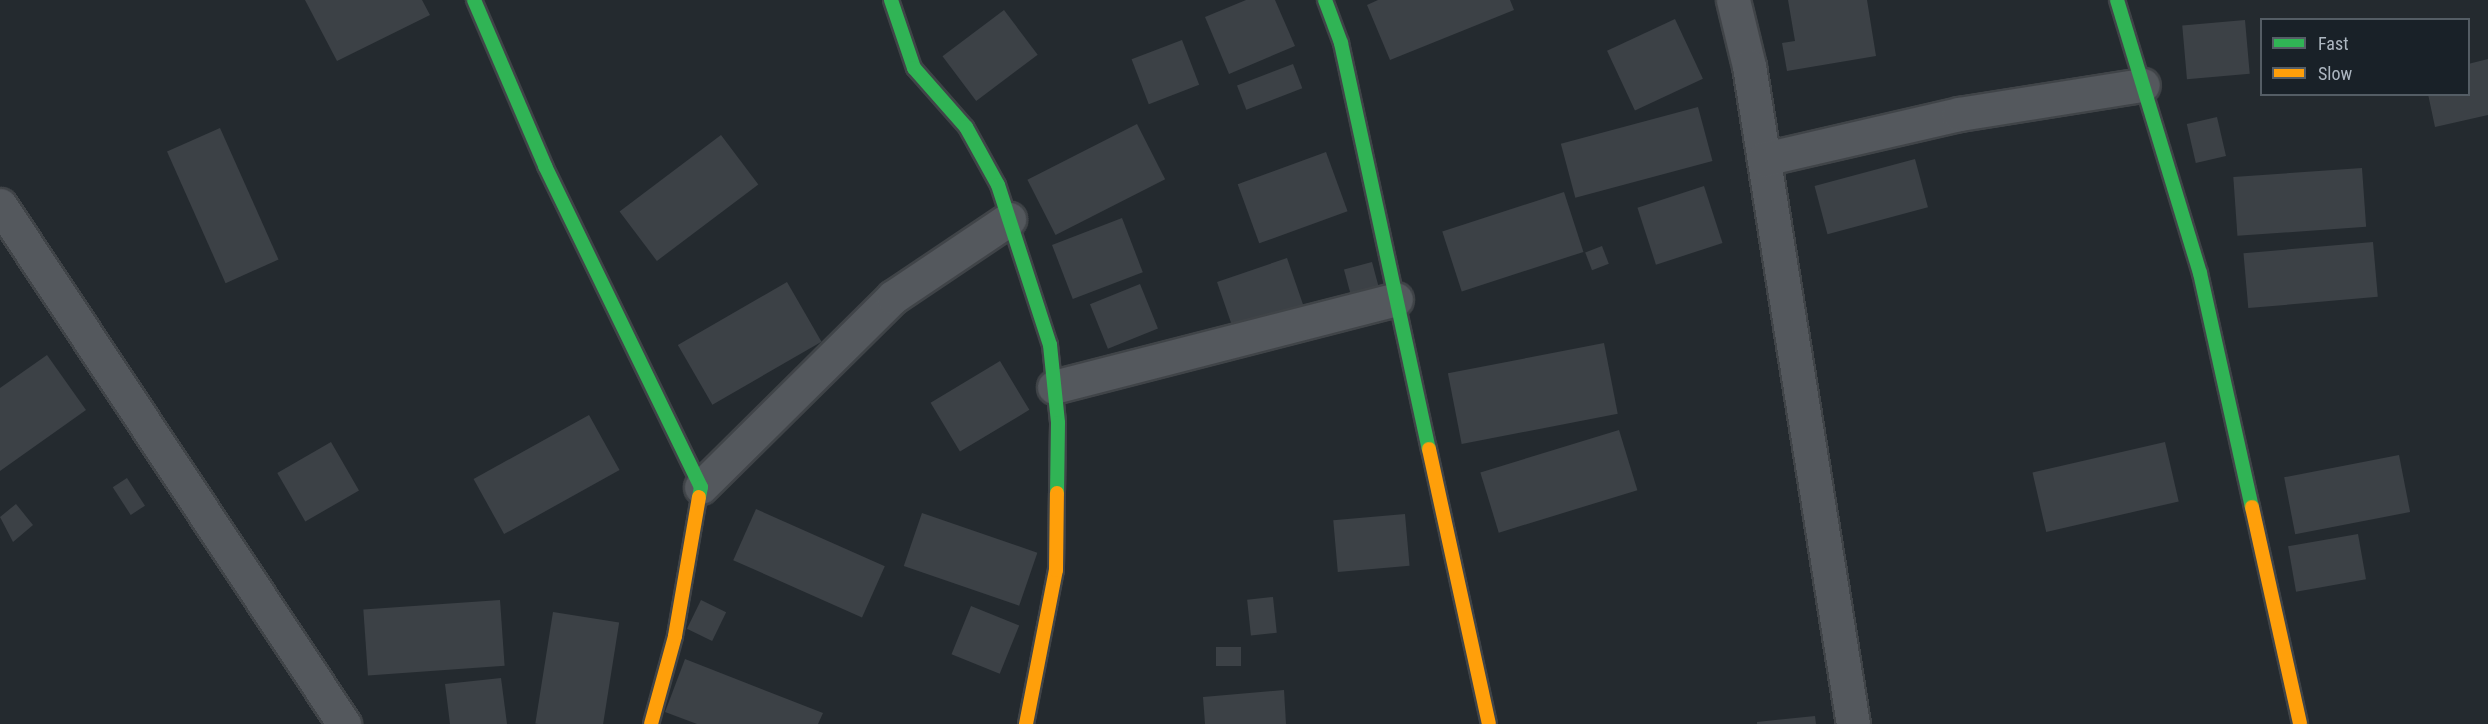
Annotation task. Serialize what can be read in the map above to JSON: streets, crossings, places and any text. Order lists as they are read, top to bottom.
{
  "legend": ["Fast", "Slow"]
}
